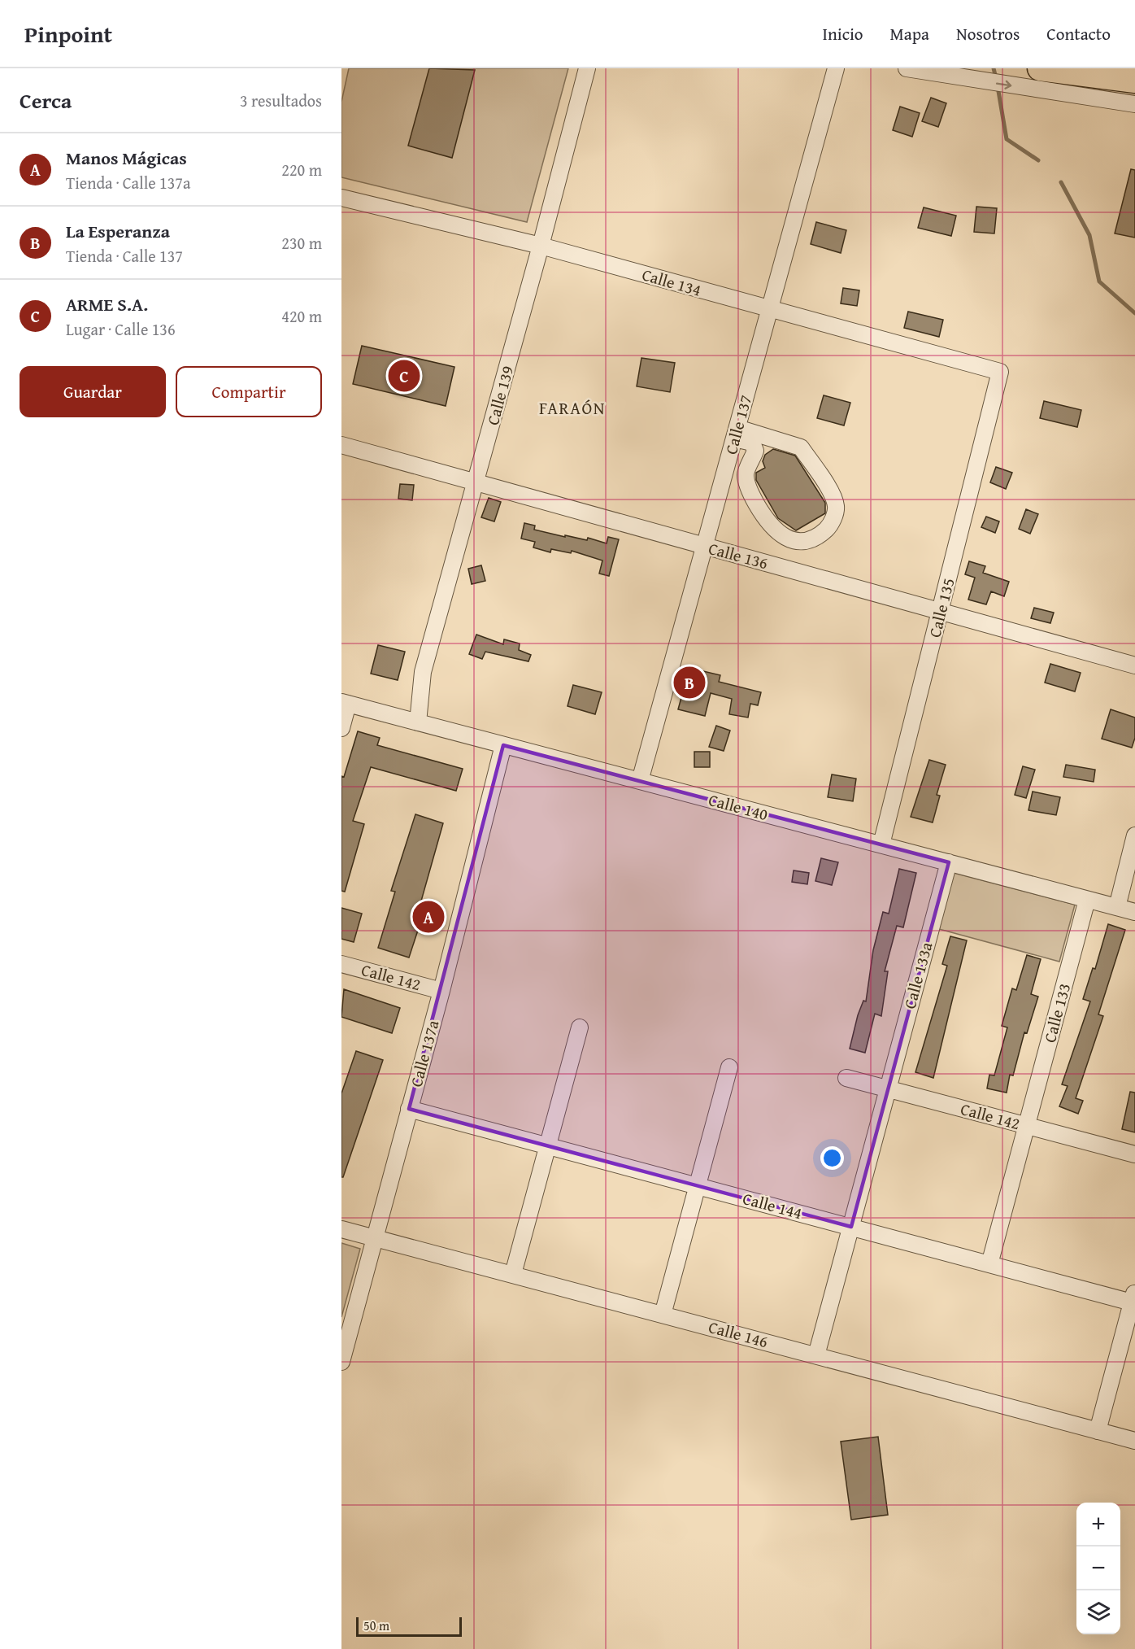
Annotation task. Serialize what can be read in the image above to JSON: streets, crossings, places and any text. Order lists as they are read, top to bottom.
{
  "streets": {
    "street": [
      "Calle 134",
      "Calle 139",
      "Calle 137",
      "Calle 136",
      "Calle 135",
      "Calle 140",
      "Calle 133a",
      "Calle 142",
      "Calle 133",
      "Calle 137a",
      "Calle 144",
      "Calle 146"
    ]
  },
  "crossings": [
    ["Calle 134", "Calle 139"],
    ["Calle 134", "Calle 137"],
    ["Calle 134", "Calle 135"],
    ["Calle 139", "Calle 136"],
    ["Calle 139", "Calle 140"],
    ["Calle 137", "Calle 136"],
    ["Calle 137", "Calle 140"],
    ["Calle 136", "Calle 135"],
    ["Calle 135", "Calle 140"],
    ["Calle 140", "Calle 133a"],
    ["Calle 140", "Calle 133"],
    ["Calle 140", "Calle 137a"],
    ["Calle 133a", "Calle 142"],
    ["Calle 133a", "Calle 144"],
    ["Calle 133a", "Calle 146"],
    ["Calle 142", "Calle 133"],
    ["Calle 142", "Calle 137a"],
    ["Calle 133", "Calle 144"],
    ["Calle 137a", "Calle 144"],
    ["Calle 137a", "Calle 146"]
  ],
  "districts": ["FARAÓN"],
  "scale_bar": "50 m",
  "page": {
    "header": "Pinpoint",
    "nav": [
      "Inicio",
      "Mapa",
      "Nosotros",
      "Contacto"
    ],
    "heading": ["Cerca", "3 resultados"],
    "list": [
      {
        "mark": "A",
        "name": "Manos Mágicas",
        "note": "Tienda · Calle 137a",
        "value": "220 m"
      },
      {
        "mark": "B",
        "name": "La Esperanza",
        "note": "Tienda · Calle 137",
        "value": "230 m"
      },
      {
        "mark": "C",
        "name": "ARME S.A.",
        "note": "Lugar · Calle 136",
        "value": "420 m"
      }
    ],
    "buttons": ["Guardar", "Compartir"],
    "pins": ["C", "B", "A"],
    "map_buttons": ["+", "−"],
    "scale": "50 m"
  }
}
